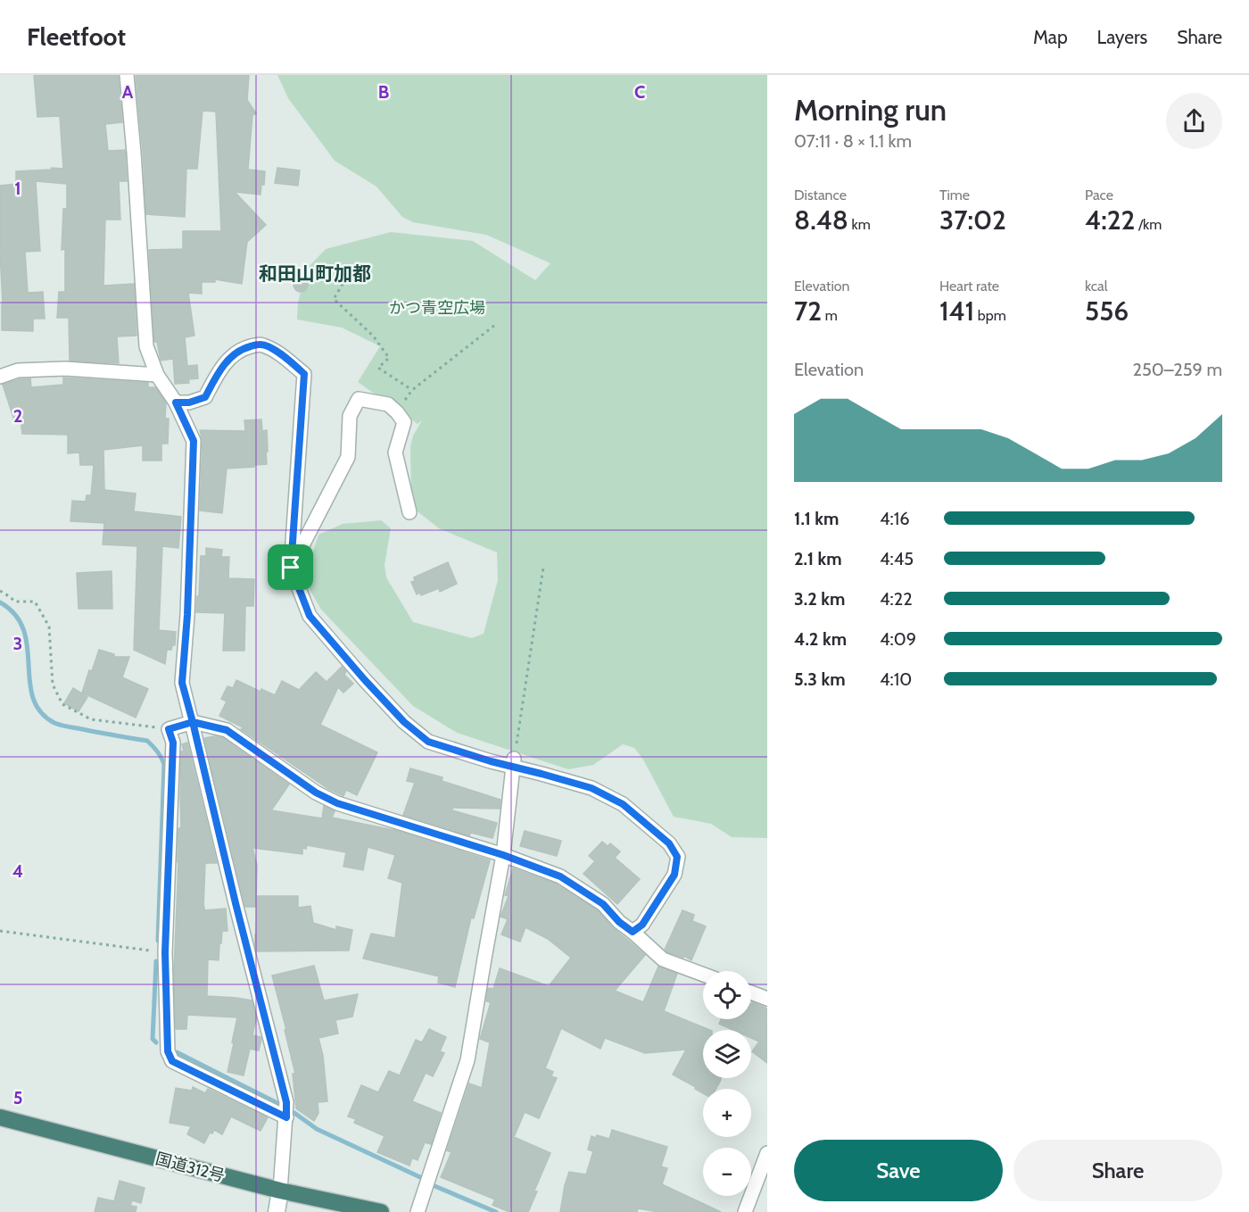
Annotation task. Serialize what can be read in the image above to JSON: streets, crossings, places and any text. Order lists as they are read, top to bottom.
{
  "streets": {
    "highway": ["国道312号"]
  },
  "districts": ["和田山町加都"],
  "parks": ["かつ青空広場"],
  "page": {
    "header": "Fleetfoot",
    "nav": ["Map", "Layers", "Share"],
    "heading": ["Morning run", "07:11 · 8 × 1.1 km"],
    "stats": [
      ["Distance", "8.48 km"],
      ["Time", "37:02"],
      ["Pace", "4:22 /km"],
      ["Elevation", "72 m"],
      ["Heart rate", "141 bpm"],
      ["kcal", "556"]
    ],
    "chart": ["Elevation", "250–259 m"],
    "list": [
      {
        "name": "1.1 km",
        "note": "4:16"
      },
      {
        "name": "2.1 km",
        "note": "4:45"
      },
      {
        "name": "3.2 km",
        "note": "4:22"
      },
      {
        "name": "4.2 km",
        "note": "4:09"
      },
      {
        "name": "5.3 km",
        "note": "4:10"
      }
    ],
    "map_buttons": ["+", "−"],
    "buttons": ["Save", "Share"]
  },
  "grid": {
    "columns": ["A", "B", "C"],
    "rows": [
      "1",
      "2",
      "3",
      "4",
      "5"
    ]
  }
}
